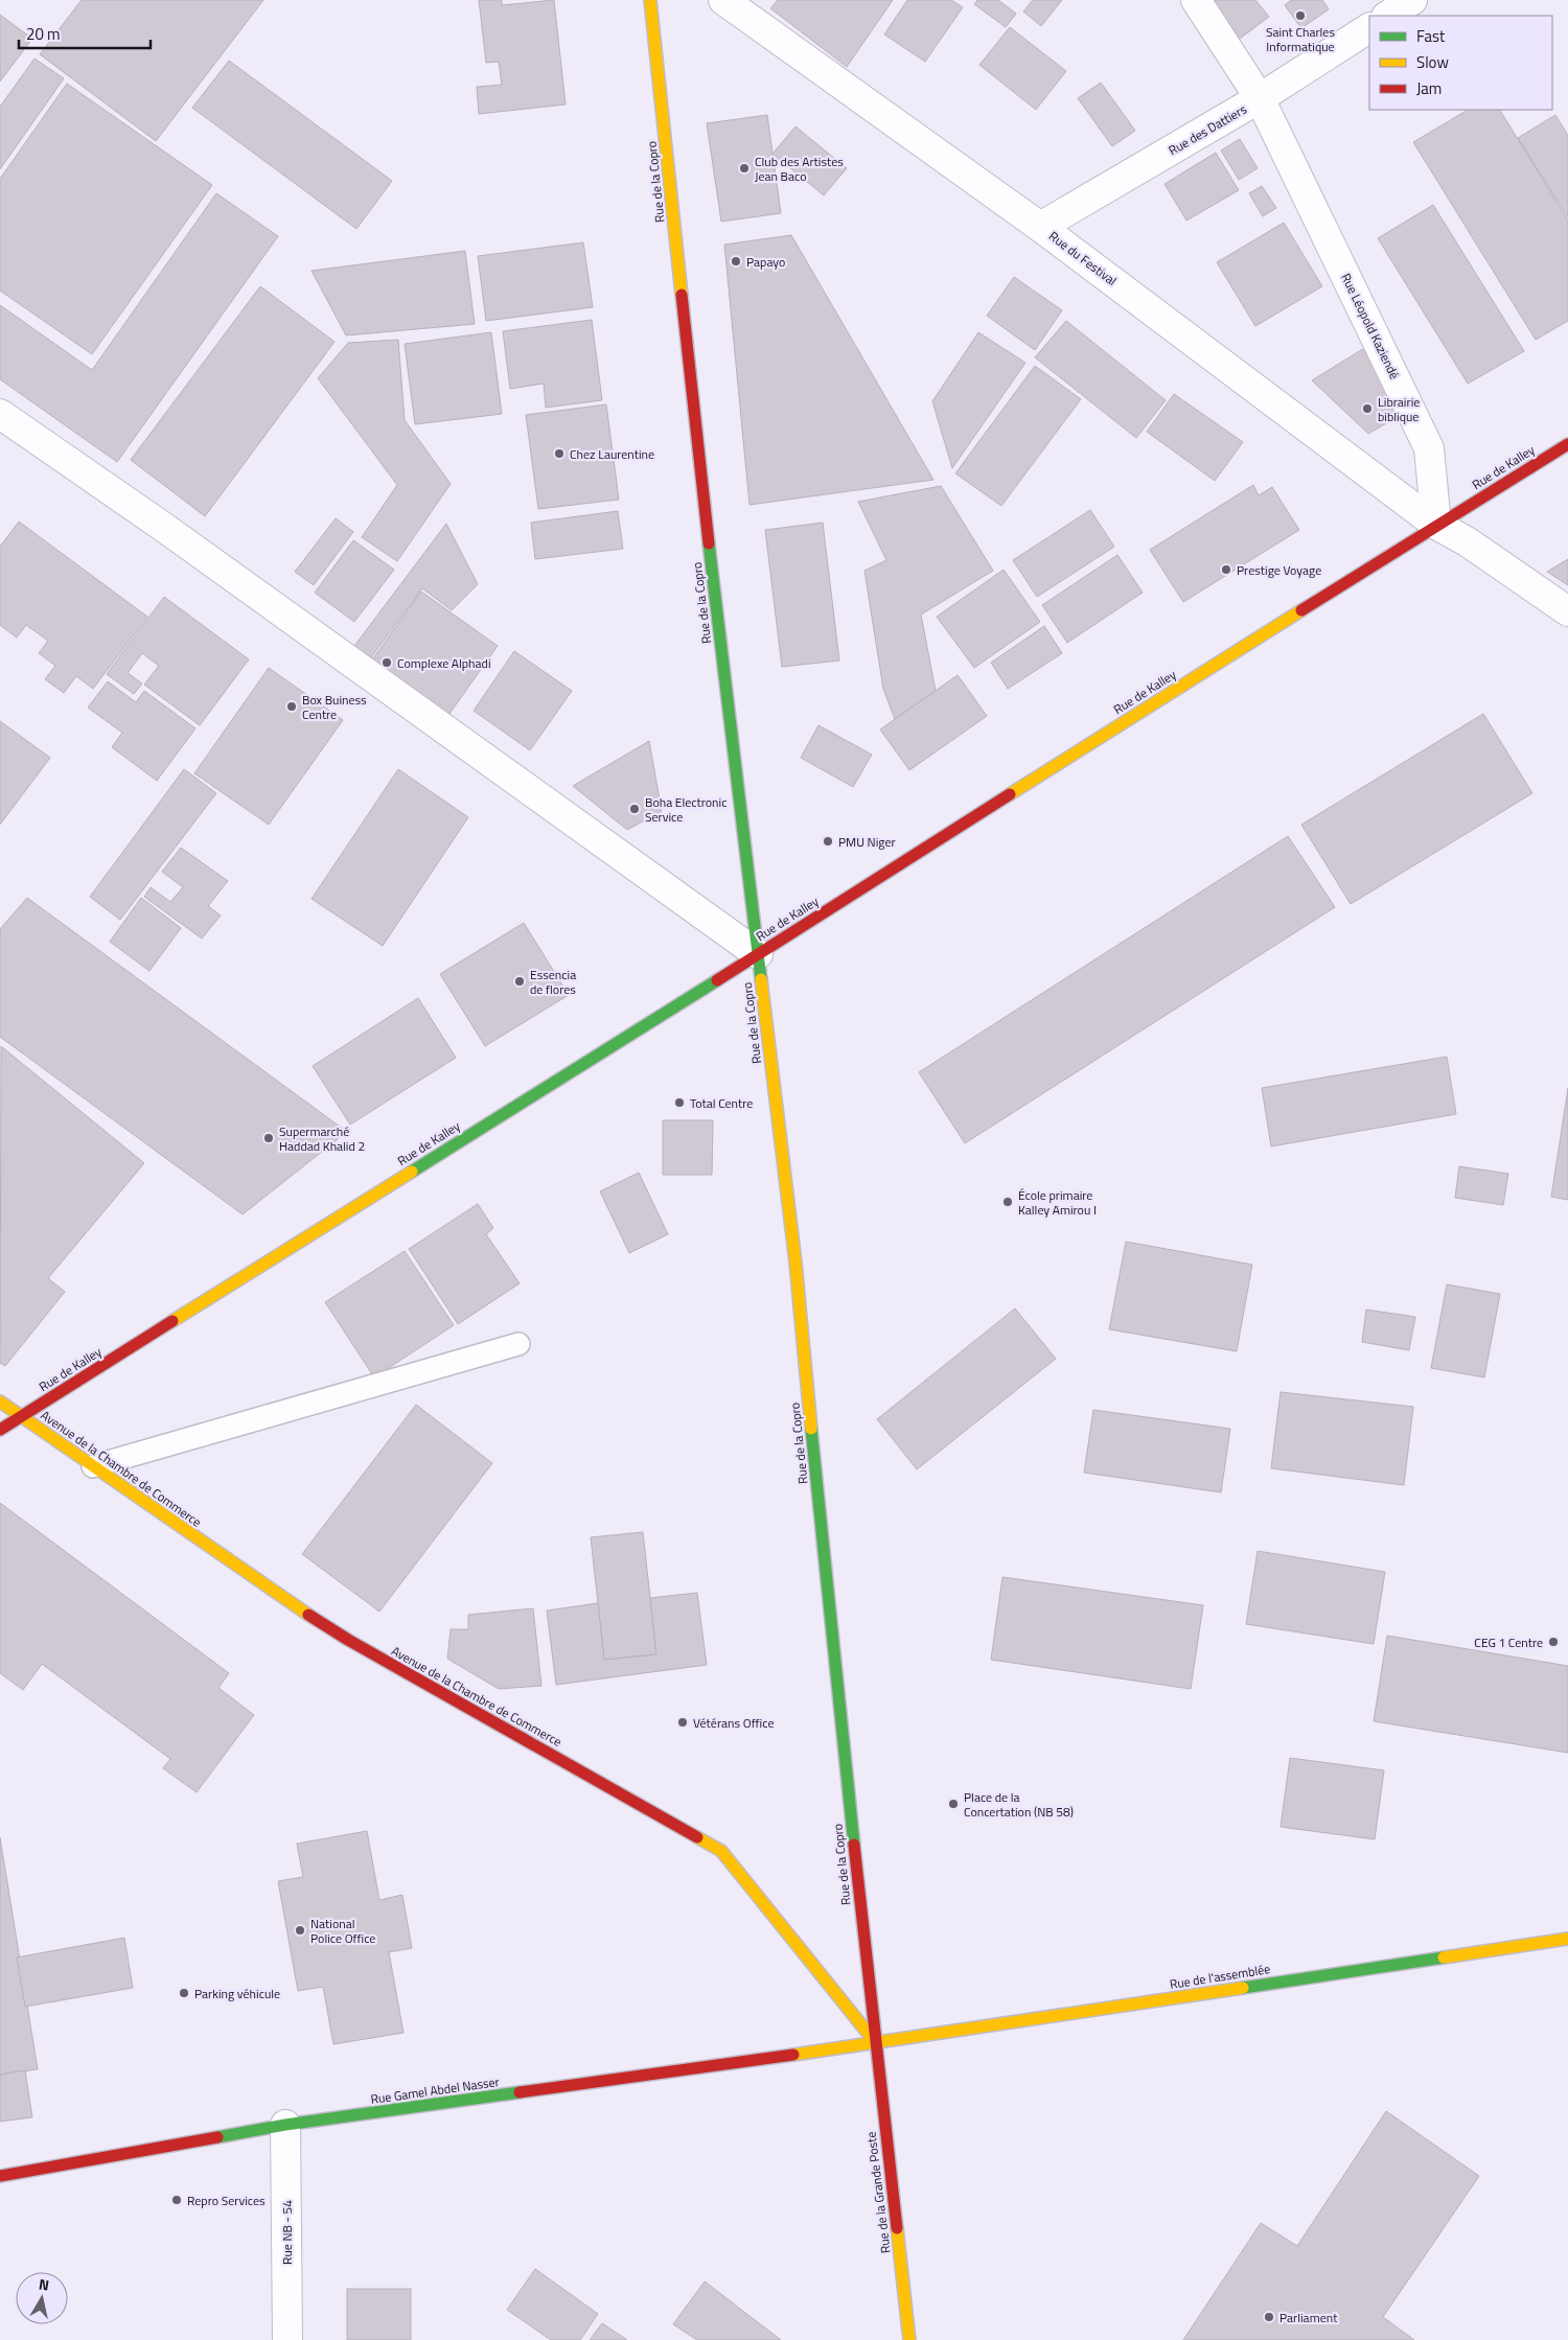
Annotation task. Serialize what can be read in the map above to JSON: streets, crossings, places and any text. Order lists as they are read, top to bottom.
{
  "streets": {
    "street": [
      "Rue des Dattiers",
      "Rue de la Copro",
      "Rue du Festival",
      "Rue Léopold Kaziendé",
      "Rue de Kalley",
      "Avenue de la Chambre de Commerce",
      "Rue de l'assemblée",
      "Rue Gamel Abdel Nasser",
      "Rue de la Grande Poste",
      "Rue NB - 54"
    ]
  },
  "crossings": [
    ["Rue des Dattiers", "Rue du Festival"],
    ["Rue des Dattiers", "Rue Léopold Kaziendé"],
    ["Rue de la Copro", "Rue de Kalley"],
    ["Rue de la Copro", "Avenue de la Chambre de Commerce"],
    ["Rue de la Copro", "Rue de l'assemblée"],
    ["Rue de la Copro", "Rue Gamel Abdel Nasser"],
    ["Rue de la Copro", "Rue de la Grande Poste"],
    ["Rue du Festival", "Rue Léopold Kaziendé"],
    ["Rue du Festival", "Rue de Kalley"],
    ["Rue Léopold Kaziendé", "Rue de Kalley"],
    ["Rue de Kalley", "Avenue de la Chambre de Commerce"],
    ["Avenue de la Chambre de Commerce", "Rue de l'assemblée"],
    ["Avenue de la Chambre de Commerce", "Rue Gamel Abdel Nasser"],
    ["Avenue de la Chambre de Commerce", "Rue de la Grande Poste"],
    ["Rue de l'assemblée", "Rue Gamel Abdel Nasser"],
    ["Rue de l'assemblée", "Rue de la Grande Poste"],
    ["Rue Gamel Abdel Nasser", "Rue de la Grande Poste"],
    ["Rue Gamel Abdel Nasser", "Rue NB - 54"]
  ],
  "places": [
    "Saint Charles Informatique",
    "Club des Artistes Jean Baco",
    "Papayo",
    "Librairie biblique",
    "Chez Laurentine",
    "Prestige Voyage",
    "Complexe Alphadi",
    "Box Buiness Centre",
    "Boha Electronic Service",
    "PMU Niger",
    "Essencia de flores",
    "Total Centre",
    "Supermarché Haddad Khalid 2",
    "École primaire Kalley Amirou I",
    "CEG 1 Centre",
    "Vétérans Office",
    "Place de la Concertation (NB 58)",
    "National Police Office",
    "Parking véhicule",
    "Repro Services",
    "Parliament"
  ],
  "legend": ["Fast", "Slow", "Jam"],
  "scale_bar": "20 m",
  "north": "top"
}
